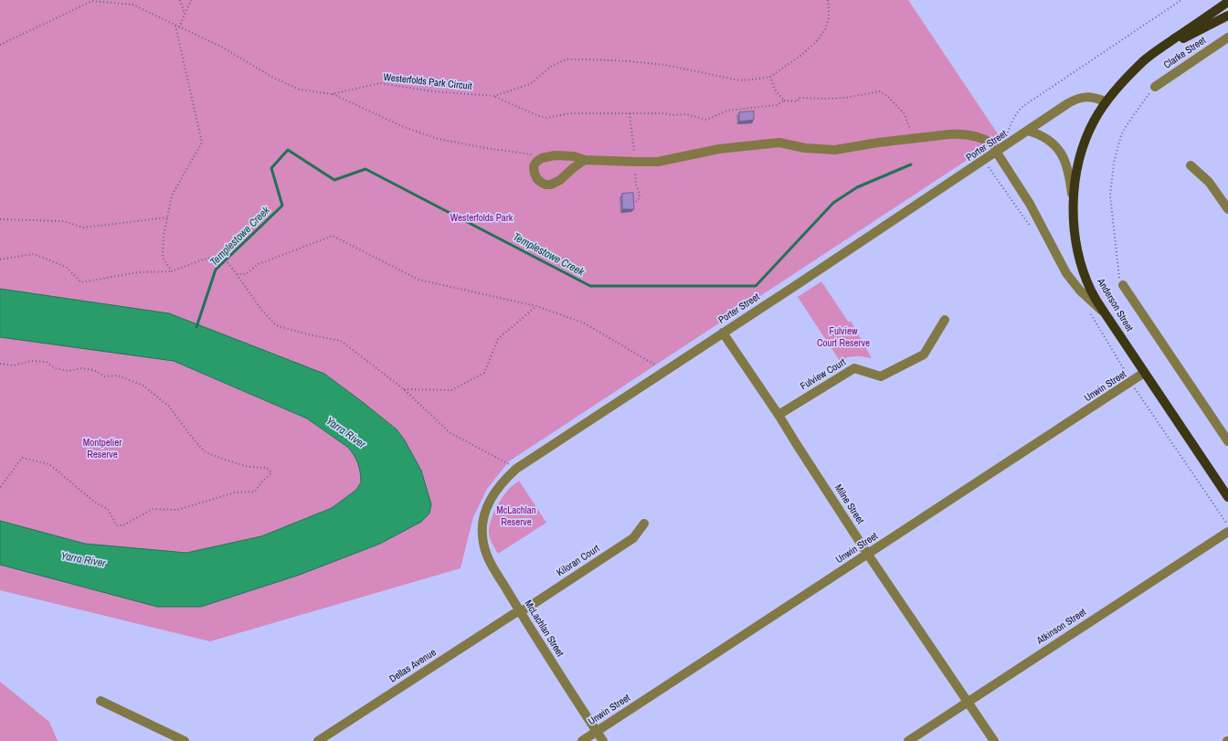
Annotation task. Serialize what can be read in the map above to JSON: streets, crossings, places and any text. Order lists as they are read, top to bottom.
{
  "streets": {
    "main road": ["Anderson Street"],
    "street": [
      "Clarke Street",
      "Porter Street",
      "Fulview Court",
      "Unwin Street",
      "Milne Street",
      "Kiloran Court",
      "Atkinson Street",
      "McLachlan Street",
      "Dellas Avenue"
    ],
    "path": ["Westerfolds Park Circuit"]
  },
  "crossings": [
    ["Porter Street", "Anderson Street"],
    ["Porter Street", "Milne Street"],
    ["Porter Street", "McLachlan Street"],
    ["Anderson Street", "Unwin Street"],
    ["Fulview Court", "Milne Street"],
    ["Unwin Street", "Milne Street"],
    ["Unwin Street", "McLachlan Street"],
    ["Milne Street", "Atkinson Street"],
    ["Kiloran Court", "McLachlan Street"],
    ["Kiloran Court", "Dellas Avenue"],
    ["McLachlan Street", "Dellas Avenue"]
  ],
  "water": ["Templestowe Creek", "Yarra River"],
  "parks": [
    "Westerfolds Park",
    "Fulview Court Reserve",
    "Montpelier Reserve",
    "McLachlan Reserve"
  ]
}
